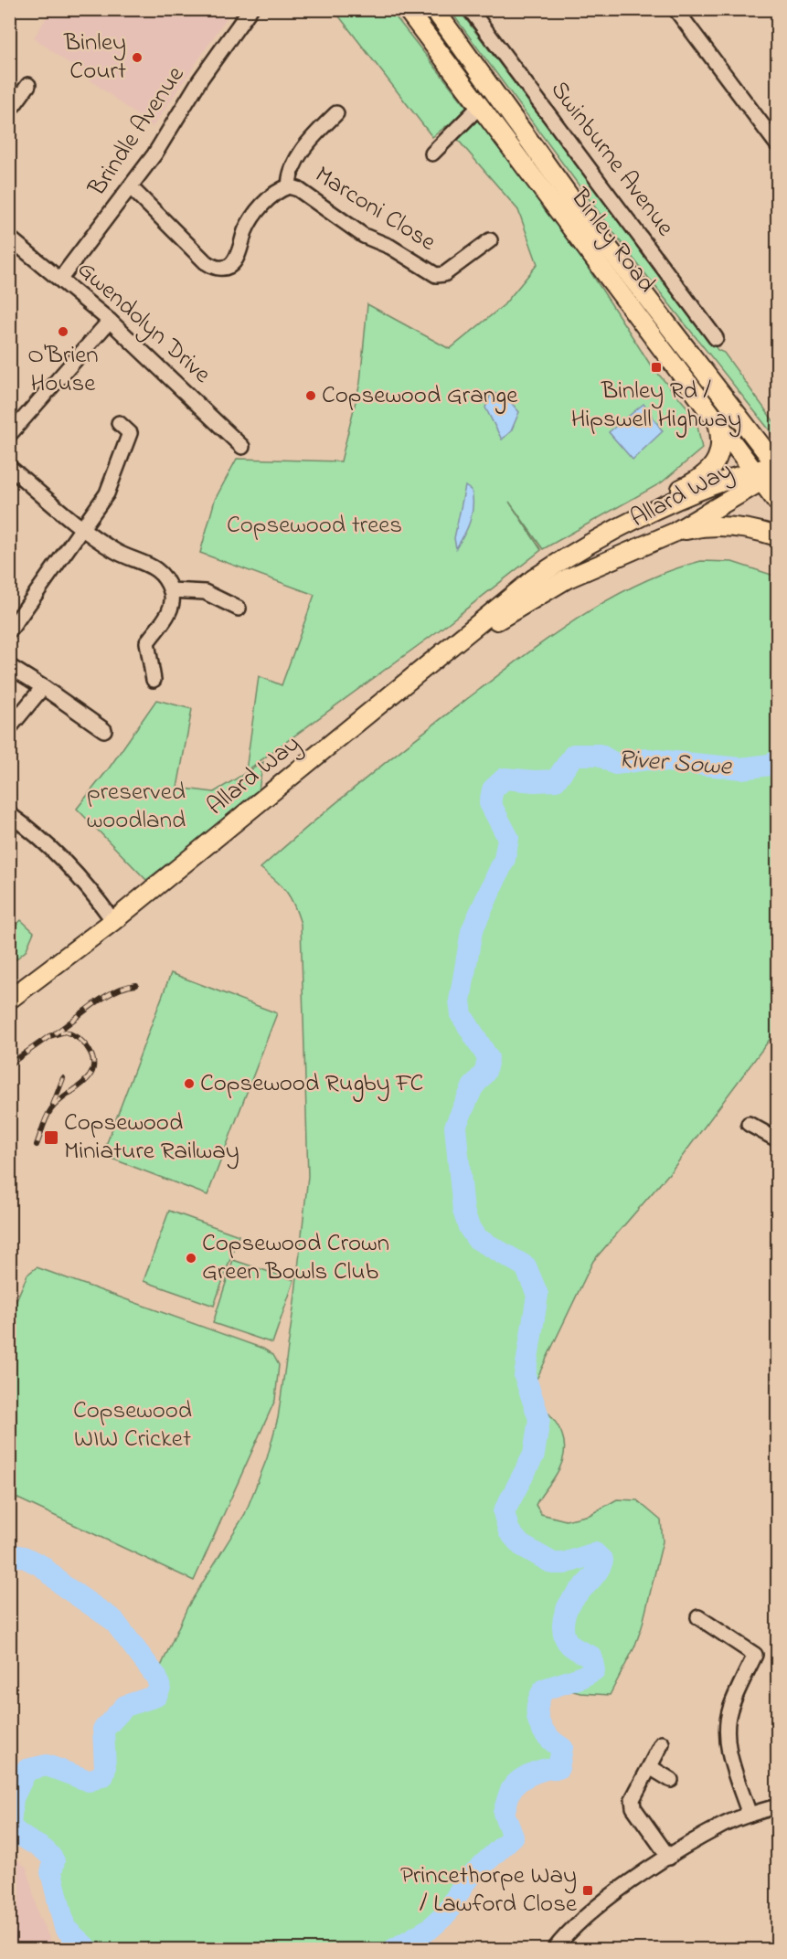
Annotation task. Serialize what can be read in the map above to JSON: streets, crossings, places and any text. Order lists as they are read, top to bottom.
{
  "streets": {
    "main road": ["Binley Road", "Allard Way"],
    "street": [
      "Brindle Avenue",
      "Swinburne Avenue",
      "Marconi Close",
      "Gwendolyn Drive"
    ]
  },
  "crossings": [
    ["Brindle Avenue", "Marconi Close"],
    ["Brindle Avenue", "Gwendolyn Drive"],
    ["Binley Road", "Allard Way"]
  ],
  "water": ["River Sowe"],
  "parks": ["Copsewood trees", "preserved woodland", "Copsewood WIW Cricket"],
  "places": {
    "other": [
      "Binley Court",
      "O'Brien House",
      "Copsewood Grange",
      "Copsewood Rugby FC",
      "Copsewood Crown Green Bowls Club"
    ],
    "transit": ["Binley Rd / Hipswell Highway", "Copsewood Miniature Railway", "Princethorpe Way / Lawford Close"]
  }
}
